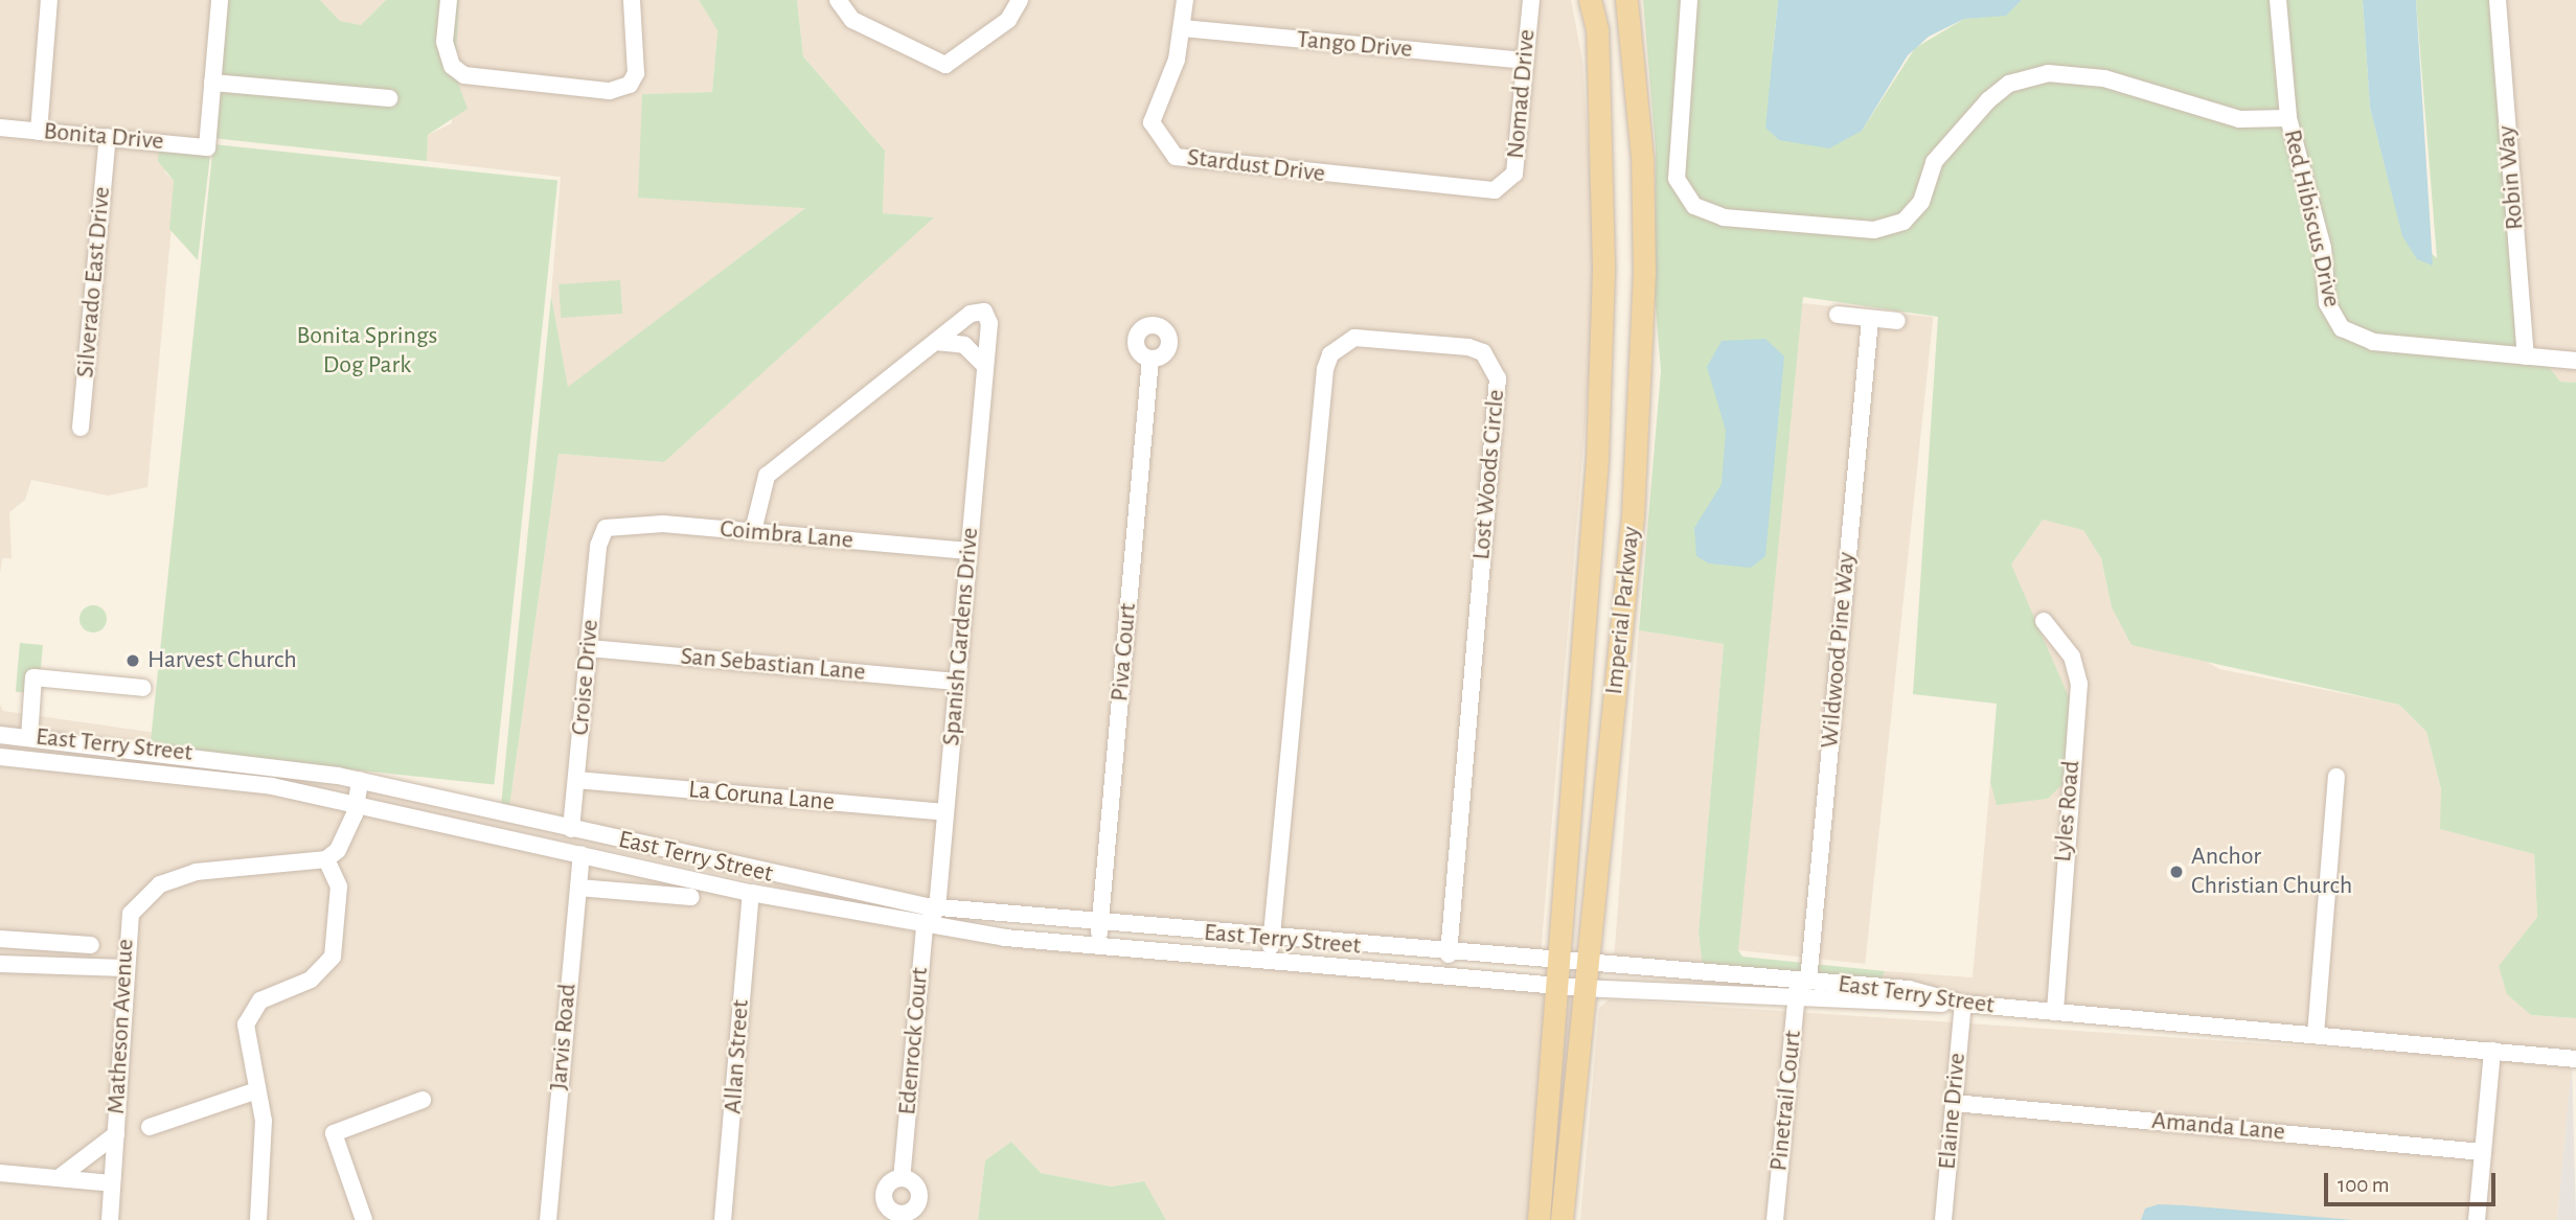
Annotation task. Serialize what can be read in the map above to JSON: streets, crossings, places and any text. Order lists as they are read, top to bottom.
{
  "streets": {
    "main road": ["Imperial Parkway"],
    "street": [
      "Tango Drive",
      "Nomad Drive",
      "Bonita Drive",
      "Stardust Drive",
      "Robin Way",
      "Red Hibiscus Drive",
      "Silverado East Drive",
      "Lost Woods Circle",
      "Coimbra Lane",
      "Spanish Gardens Drive",
      "Wildwood Pine Way",
      "Piva Court",
      "San Sebastian Lane",
      "Croise Drive",
      "East Terry Street",
      "La Coruna Lane",
      "Lyles Road",
      "Matheson Avenue",
      "Jarvis Road",
      "Edenrock Court",
      "Allan Street",
      "Pinetrail Court",
      "Elaine Drive",
      "Amanda Lane"
    ]
  },
  "crossings": [
    ["Tango Drive", "Nomad Drive"],
    ["Tango Drive", "Stardust Drive"],
    ["Nomad Drive", "Stardust Drive"],
    ["Bonita Drive", "Silverado East Drive"],
    ["Robin Way", "Red Hibiscus Drive"],
    ["Lost Woods Circle", "East Terry Street"],
    ["Coimbra Lane", "Spanish Gardens Drive"],
    ["Coimbra Lane", "Croise Drive"],
    ["Imperial Parkway", "East Terry Street"],
    ["Spanish Gardens Drive", "San Sebastian Lane"],
    ["Spanish Gardens Drive", "East Terry Street"],
    ["Spanish Gardens Drive", "La Coruna Lane"],
    ["Spanish Gardens Drive", "Edenrock Court"],
    ["Wildwood Pine Way", "East Terry Street"],
    ["Wildwood Pine Way", "Pinetrail Court"],
    ["Piva Court", "East Terry Street"],
    ["San Sebastian Lane", "Croise Drive"],
    ["Croise Drive", "East Terry Street"],
    ["Croise Drive", "La Coruna Lane"],
    ["East Terry Street", "Lyles Road"],
    ["East Terry Street", "Edenrock Court"],
    ["East Terry Street", "Pinetrail Court"],
    ["East Terry Street", "Elaine Drive"],
    ["Elaine Drive", "Amanda Lane"]
  ],
  "parks": ["Bonita Springs Dog Park"],
  "places": ["Harvest Church", "Anchor Christian Church"],
  "scale_bar": "100 m"
}
